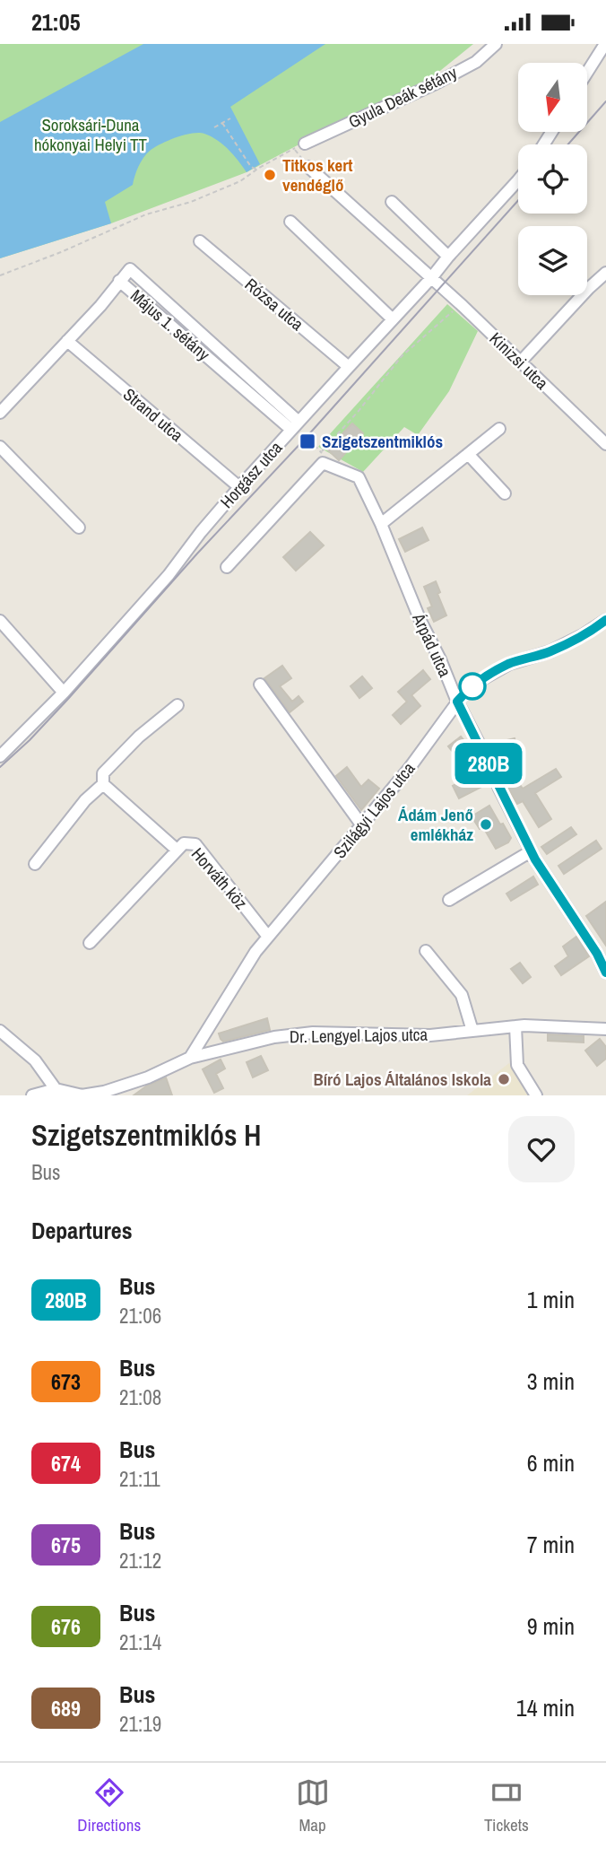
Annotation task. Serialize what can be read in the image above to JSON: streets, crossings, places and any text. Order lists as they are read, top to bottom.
{
  "streets": {
    "street": [
      "Gyula Deák sétány",
      "Rózsa utca",
      "Május 1. sétány",
      "Kinizsi utca",
      "Strand utca",
      "Horgász utca",
      "Árpád utca",
      "Szilágyi Lajos utca",
      "Horváth köz",
      "Dr. Lengyel Lajos utca"
    ]
  },
  "crossings": [
    ["Rózsa utca", "Horgász utca"],
    ["Május 1. sétány", "Strand utca"],
    ["Május 1. sétány", "Horgász utca"],
    ["Kinizsi utca", "Horgász utca"],
    ["Strand utca", "Horgász utca"],
    ["Árpád utca", "Szilágyi Lajos utca"],
    ["Szilágyi Lajos utca", "Horváth köz"],
    ["Szilágyi Lajos utca", "Dr. Lengyel Lajos utca"]
  ],
  "parks": ["Soroksári-Duna hókonyai Helyi TT"],
  "places": {
    "other": ["Titkos kert vendéglő", "Ádám Jenő emlékház", "Bíró Lajos Általános Iskola"],
    "transit": ["Szigetszentmiklós"]
  },
  "lines": ["bus line 280B"],
  "north": "bottom",
  "page": {
    "status": "21:05",
    "on_map": "280B",
    "heading": [
      ["Szigetszentmiklós H", "Bus"],
      "Departures"
    ],
    "list": [
      {
        "mark": "280B",
        "name": "Bus",
        "note": "21:06",
        "value": "1 min"
      },
      {
        "mark": "673",
        "name": "Bus",
        "note": "21:08",
        "value": "3 min"
      },
      {
        "mark": "674",
        "name": "Bus",
        "note": "21:11",
        "value": "6 min"
      },
      {
        "mark": "675",
        "name": "Bus",
        "note": "21:12",
        "value": "7 min"
      },
      {
        "mark": "676",
        "name": "Bus",
        "note": "21:14",
        "value": "9 min"
      },
      {
        "mark": "689",
        "name": "Bus",
        "note": "21:19",
        "value": "14 min"
      }
    ],
    "tabs": ["Directions", "Map", "Tickets"]
  }
}
